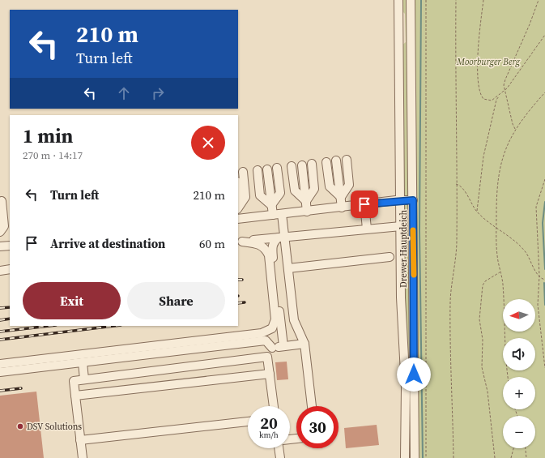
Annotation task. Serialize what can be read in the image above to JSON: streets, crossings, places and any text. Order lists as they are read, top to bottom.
{
  "streets": {
    "street": ["Drewer Hauptdeich"]
  },
  "parks": ["Moorburger Berg"],
  "places": ["DSV Solutions"],
  "north": "left",
  "page": {
    "turn": ["210 m", "Turn left"],
    "heading": ["1 min", "270 m · 14:17"],
    "list": [
      {
        "name": "Turn left",
        "value": "210 m"
      },
      {
        "name": "Arrive at destination",
        "value": "60 m"
      }
    ],
    "buttons": ["Exit", "Share"],
    "map_buttons": ["+", "−"],
    "speed": "20 km/h",
    "limit": "30"
  }
}
